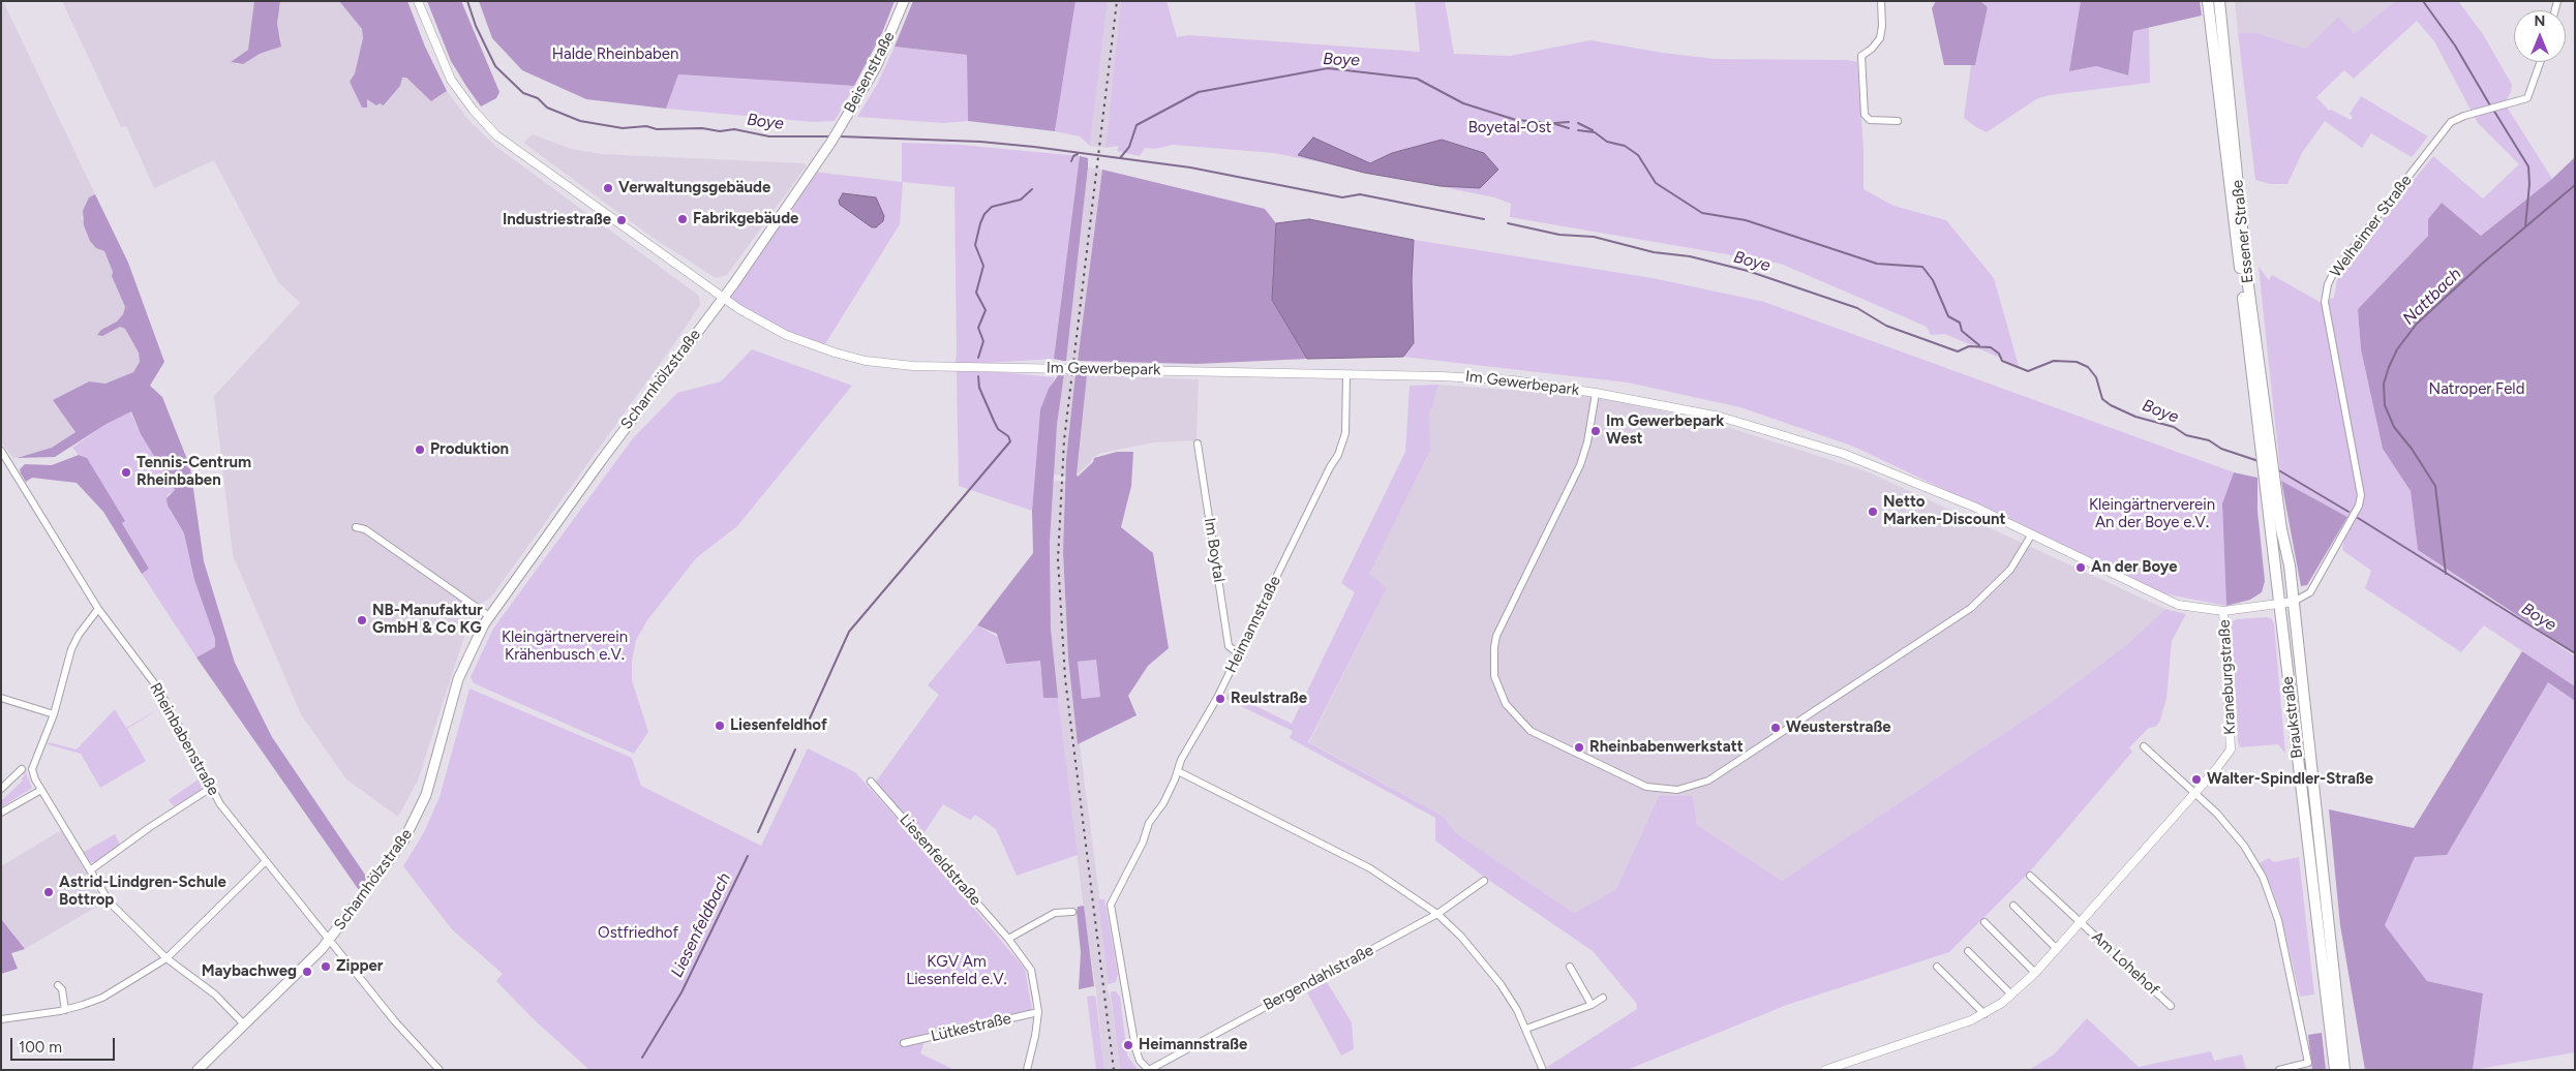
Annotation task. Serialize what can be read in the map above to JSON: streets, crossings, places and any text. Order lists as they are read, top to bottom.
{
  "streets": {
    "main road": [
      "Beisenstraße",
      "Essener Straße",
      "Scharnhölzstraße",
      "Braukstraße"
    ],
    "street": [
      "Welheimer Straße",
      "Im Gewerbepark",
      "Im Boytal",
      "Heimannstraße",
      "Kraneburgstraße",
      "Rheinbabenstraße",
      "Liesenfeldstraße",
      "Am Lohehof",
      "Bergendahlstraße",
      "Lütkestraße"
    ]
  },
  "crossings": [
    ["Beisenstraße", "Scharnhölzstraße"],
    ["Welheimer Straße", "Im Gewerbepark"],
    ["Welheimer Straße", "Braukstraße"],
    ["Essener Straße", "Braukstraße"],
    ["Im Gewerbepark", "Scharnhölzstraße"],
    ["Im Gewerbepark", "Heimannstraße"],
    ["Im Gewerbepark", "Kraneburgstraße"],
    ["Im Gewerbepark", "Braukstraße"],
    ["Scharnhölzstraße", "Rheinbabenstraße"],
    ["Im Boytal", "Heimannstraße"],
    ["Heimannstraße", "Bergendahlstraße"],
    ["Kraneburgstraße", "Am Lohehof"],
    ["Liesenfeldstraße", "Lütkestraße"]
  ],
  "water": ["Boye", "Nattbach", "Liesenfeldbach"],
  "parks": [
    "Halde Rheinbaben",
    "Boyetal-Ost",
    "Natroper Feld",
    "Kleingärtnerverein An der Boye e.V.",
    "Kleingärtnerverein Krähenbusch e.V.",
    "Ostfriedhof",
    "KGV Am Liesenfeld e.V."
  ],
  "places": [
    "Verwaltungsgebäude",
    "Fabrikgebäude",
    "Industriestraße",
    "Im Gewerbepark West",
    "Produktion",
    "Tennis-Centrum Rheinbaben",
    "Netto Marken-Discount",
    "An der Boye",
    "NB-Manufaktur GmbH & Co KG",
    "Reulstraße",
    "Liesenfeldhof",
    "Weusterstraße",
    "Rheinbabenwerkstatt",
    "Walter-Spindler-Straße",
    "Astrid-Lindgren-Schule Bottrop",
    "Zipper",
    "Maybachweg",
    "Heimannstraße"
  ],
  "scale_bar": "100 m",
  "north": "top"
}
